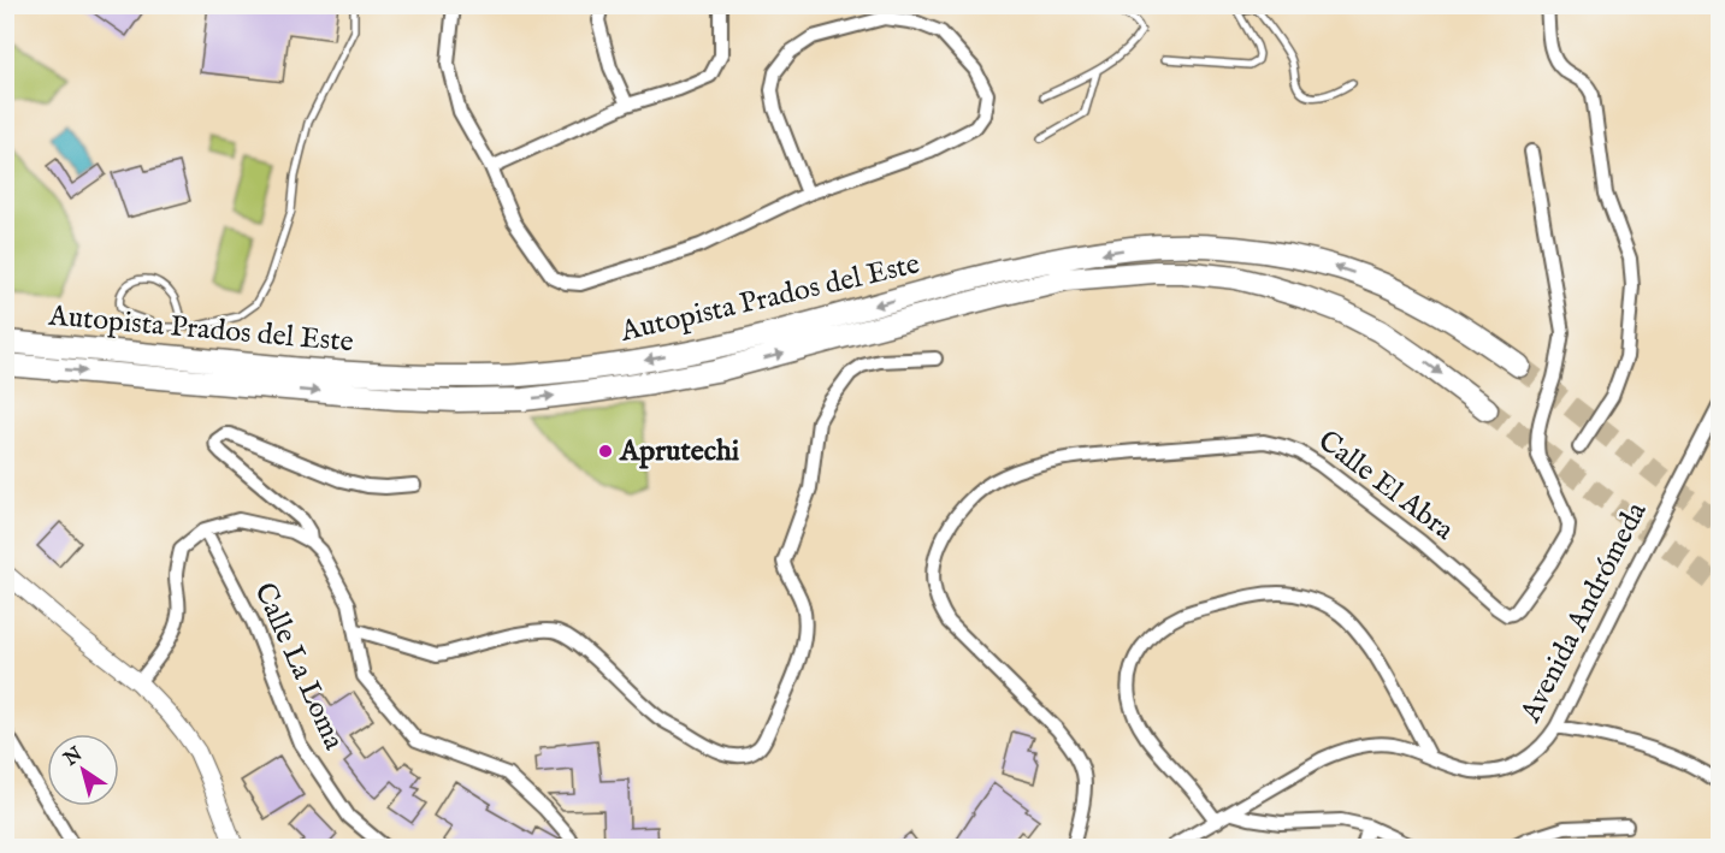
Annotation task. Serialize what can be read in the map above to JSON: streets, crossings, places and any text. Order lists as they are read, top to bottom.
{
  "streets": {
    "highway": ["Autopista Prados del Este"],
    "street": ["Calle El Abra", "Avenida Andrómeda", "Calle La Loma"]
  },
  "places": ["Aprutechi"],
  "north": "top left"
}
